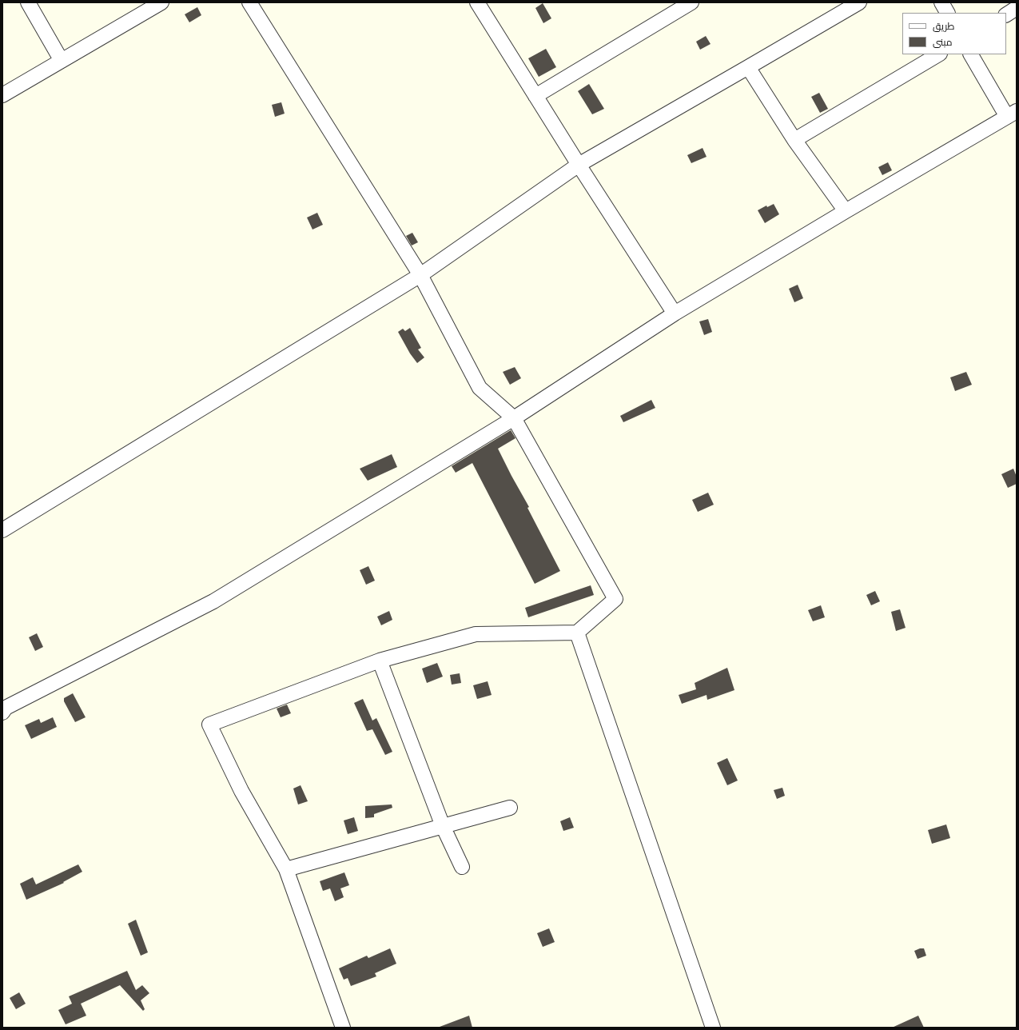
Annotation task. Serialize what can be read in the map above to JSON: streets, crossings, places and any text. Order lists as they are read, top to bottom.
{
  "legend": ["طريق", "مبنى"]
}
